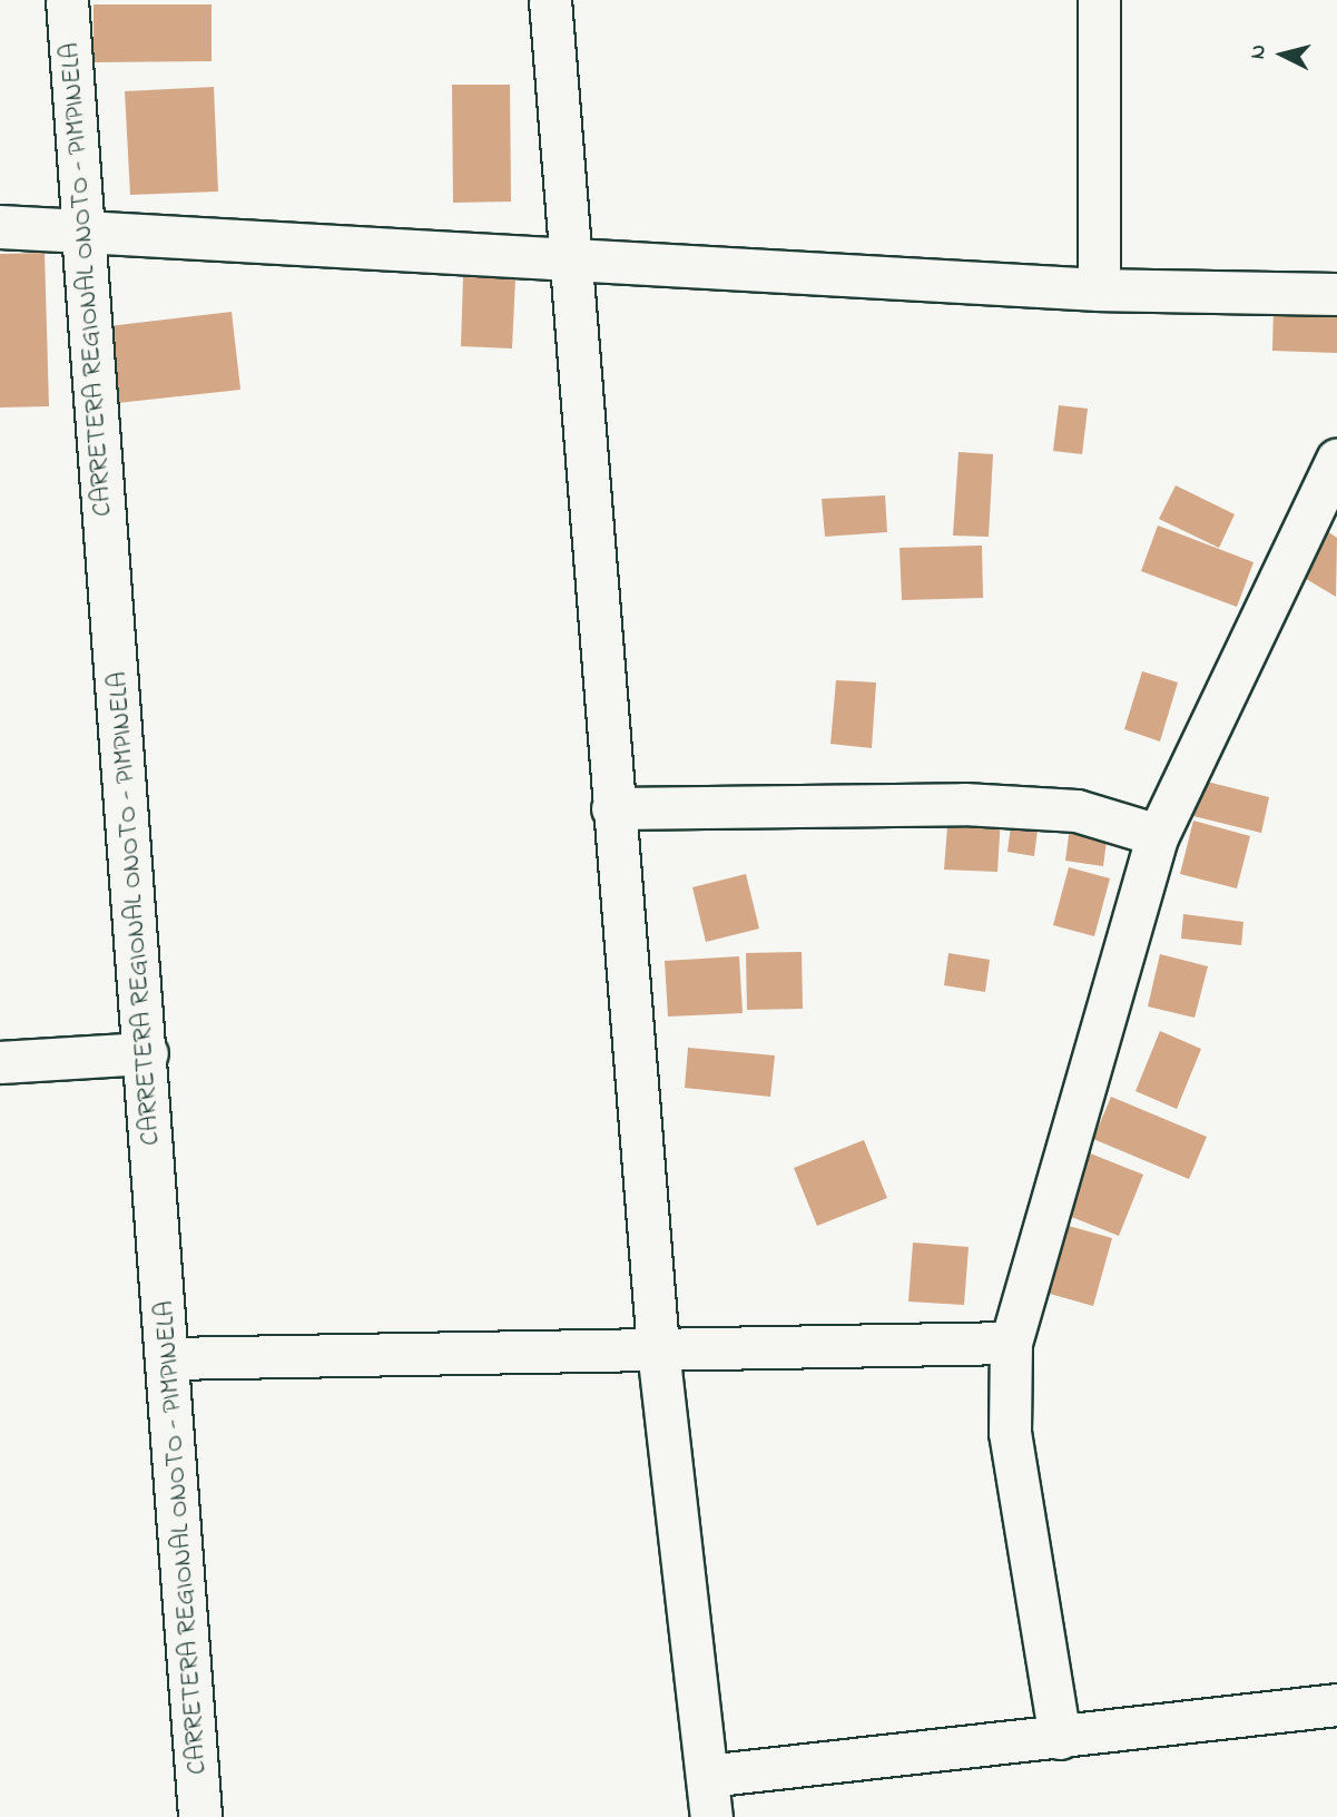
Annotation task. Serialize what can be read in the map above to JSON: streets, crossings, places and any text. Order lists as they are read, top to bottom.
{
  "streets": {
    "main road": ["CARRETERA REGIONAL ONOTO - PIMPINELA"]
  },
  "north": "left"
}
